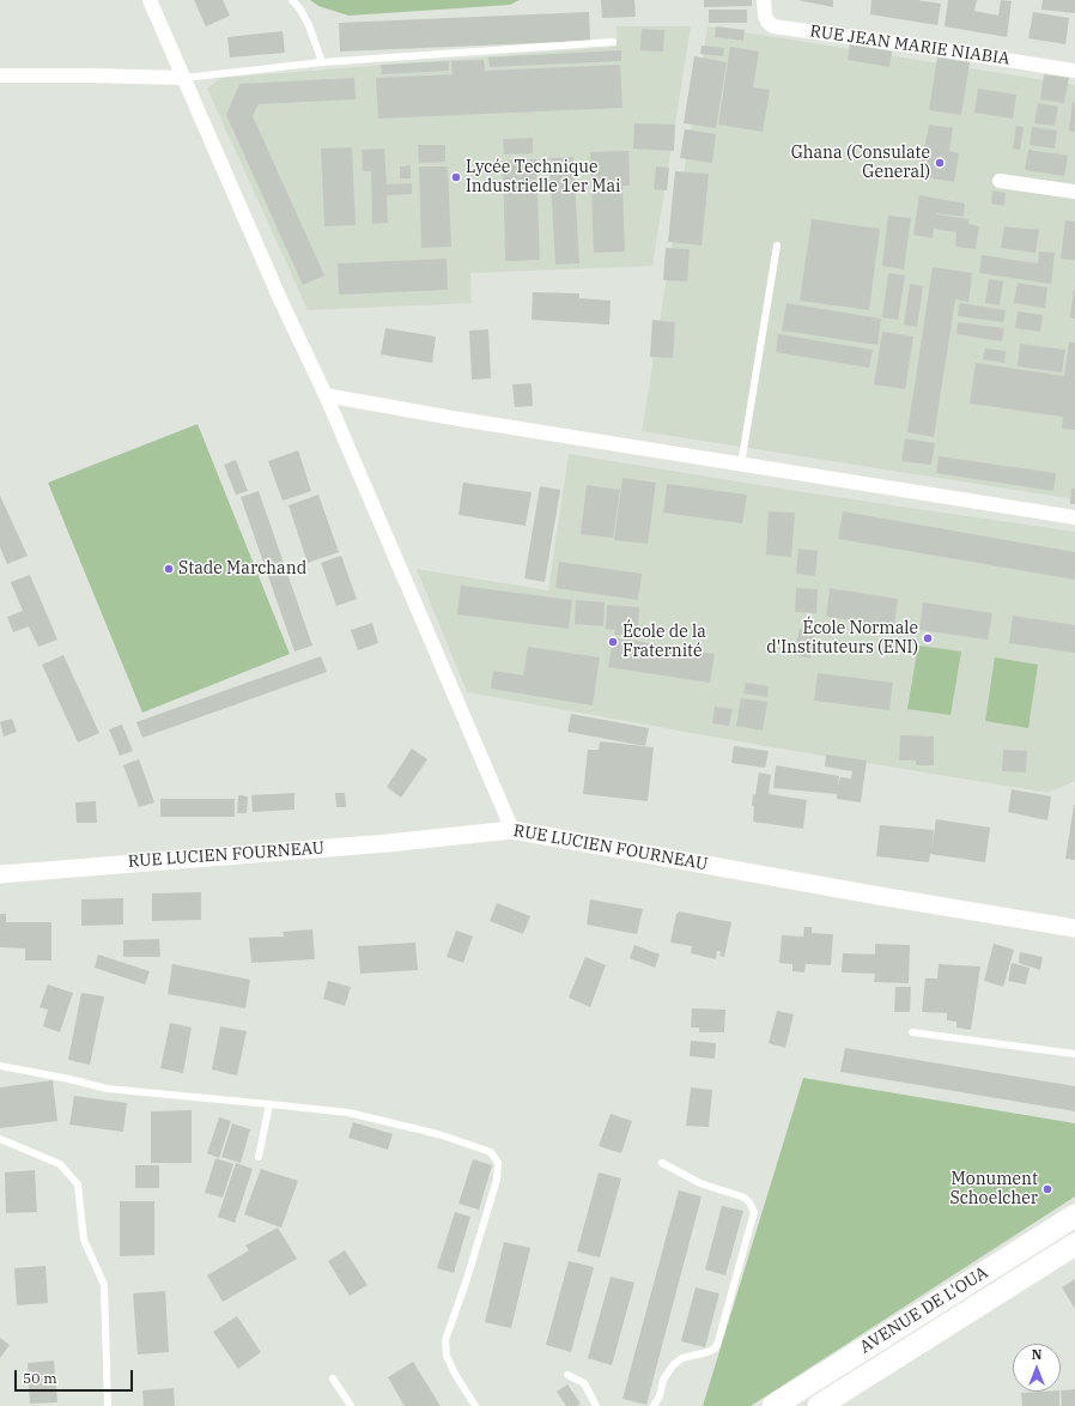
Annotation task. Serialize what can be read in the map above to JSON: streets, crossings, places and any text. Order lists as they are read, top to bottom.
{
  "streets": {
    "main road": ["AVENUE DE L'OUA"],
    "street": ["RUE JEAN MARIE NIABIA", "RUE LUCIEN FOURNEAU"]
  },
  "places": [
    "Ghana (Consulate General)",
    "Lycée Technique Industrielle 1er Mai",
    "Stade Marchand",
    "École Normale d'Instituteurs (ENI)",
    "École de la Fraternité",
    "Monument Schoelcher"
  ],
  "scale_bar": "50 m",
  "north": "top"
}
